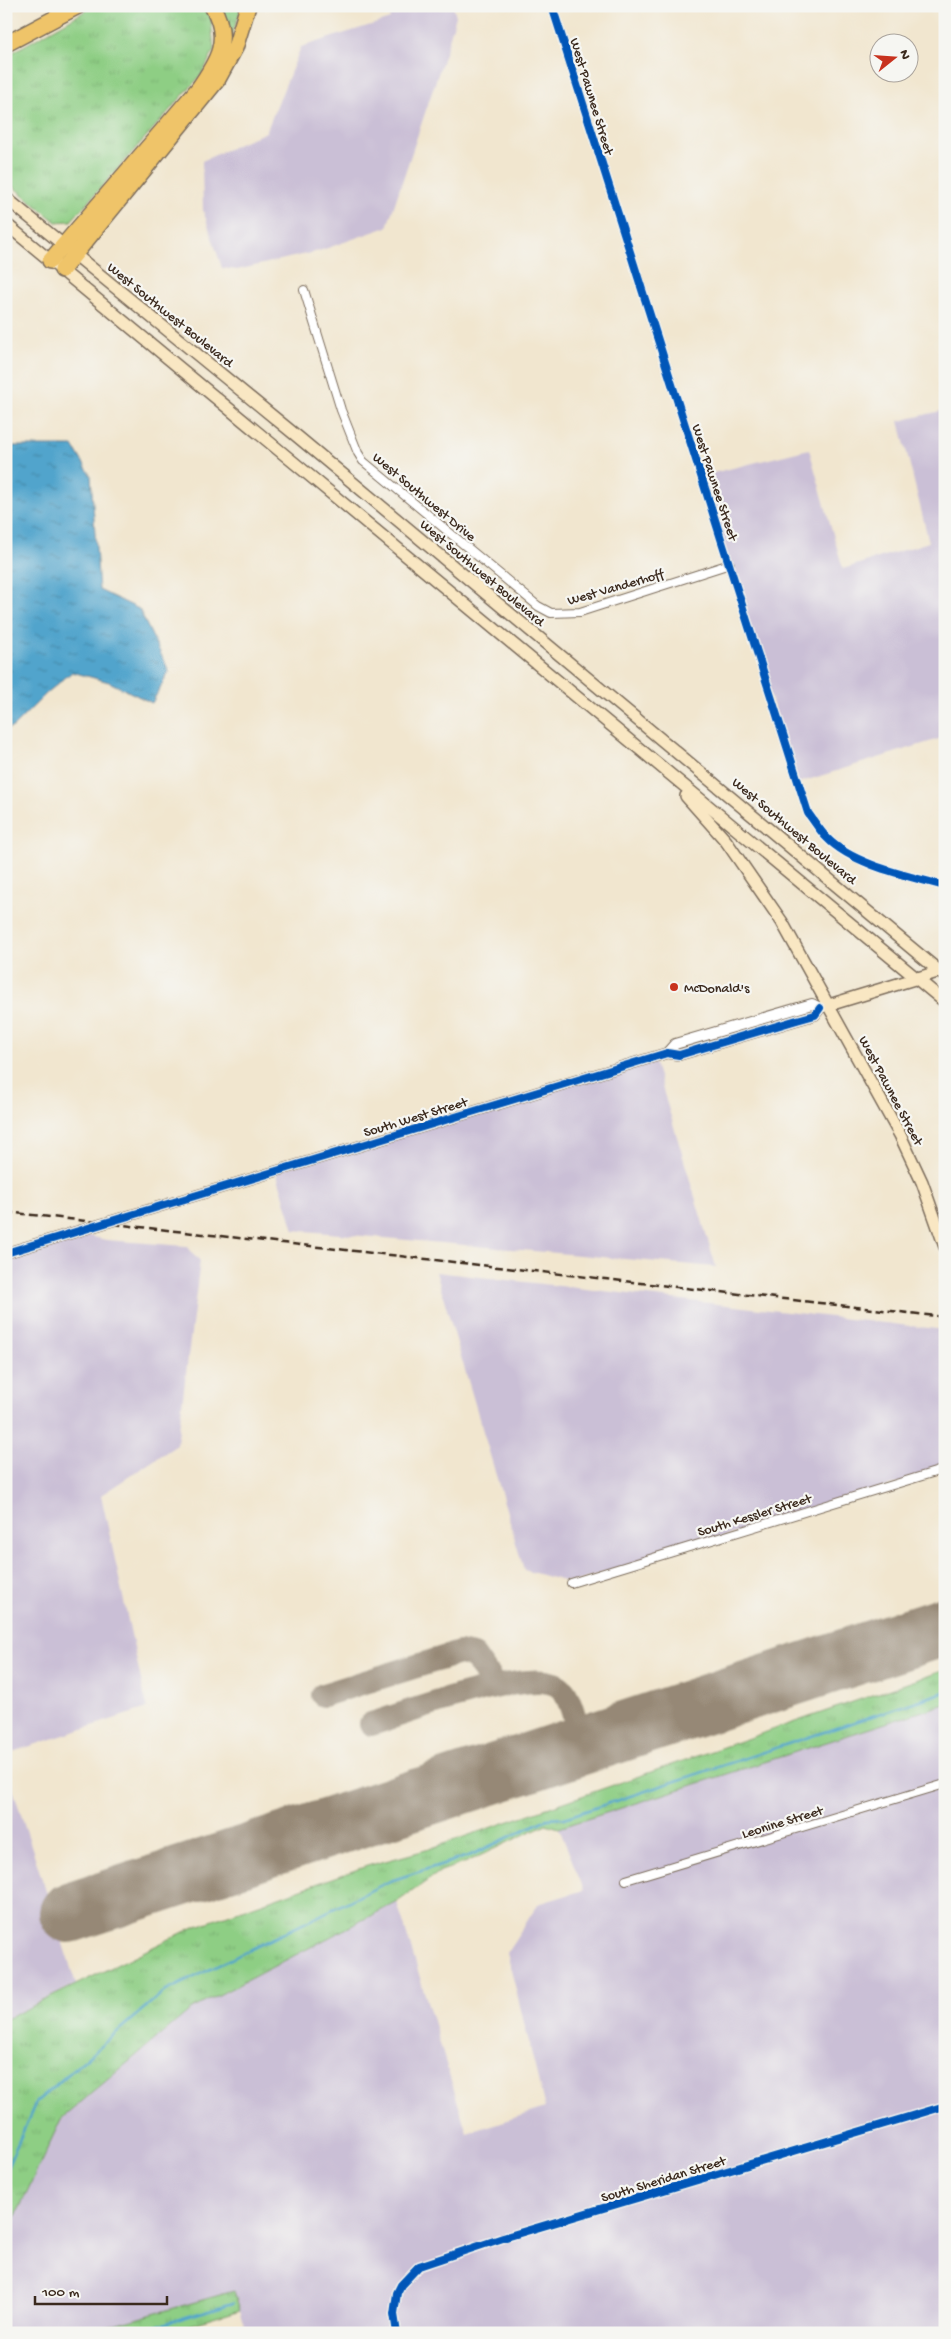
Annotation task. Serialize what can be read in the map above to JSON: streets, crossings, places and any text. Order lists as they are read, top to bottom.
{
  "streets": {
    "main road": ["West Pawnee Street", "West Southwest Boulevard", "South West Street"],
    "street": [
      "West Southwest Drive",
      "West Vanderhoff",
      "South Kessler Street",
      "Leonine Street",
      "South Sheridan Street"
    ]
  },
  "crossings": [
    ["West Pawnee Street", "West Vanderhoff"],
    ["West Pawnee Street", "South West Street"],
    ["West Southwest Boulevard", "South West Street"],
    ["West Southwest Drive", "West Vanderhoff"]
  ],
  "places": ["McDonald's"],
  "scale_bar": "100 m",
  "north": "right"
}
